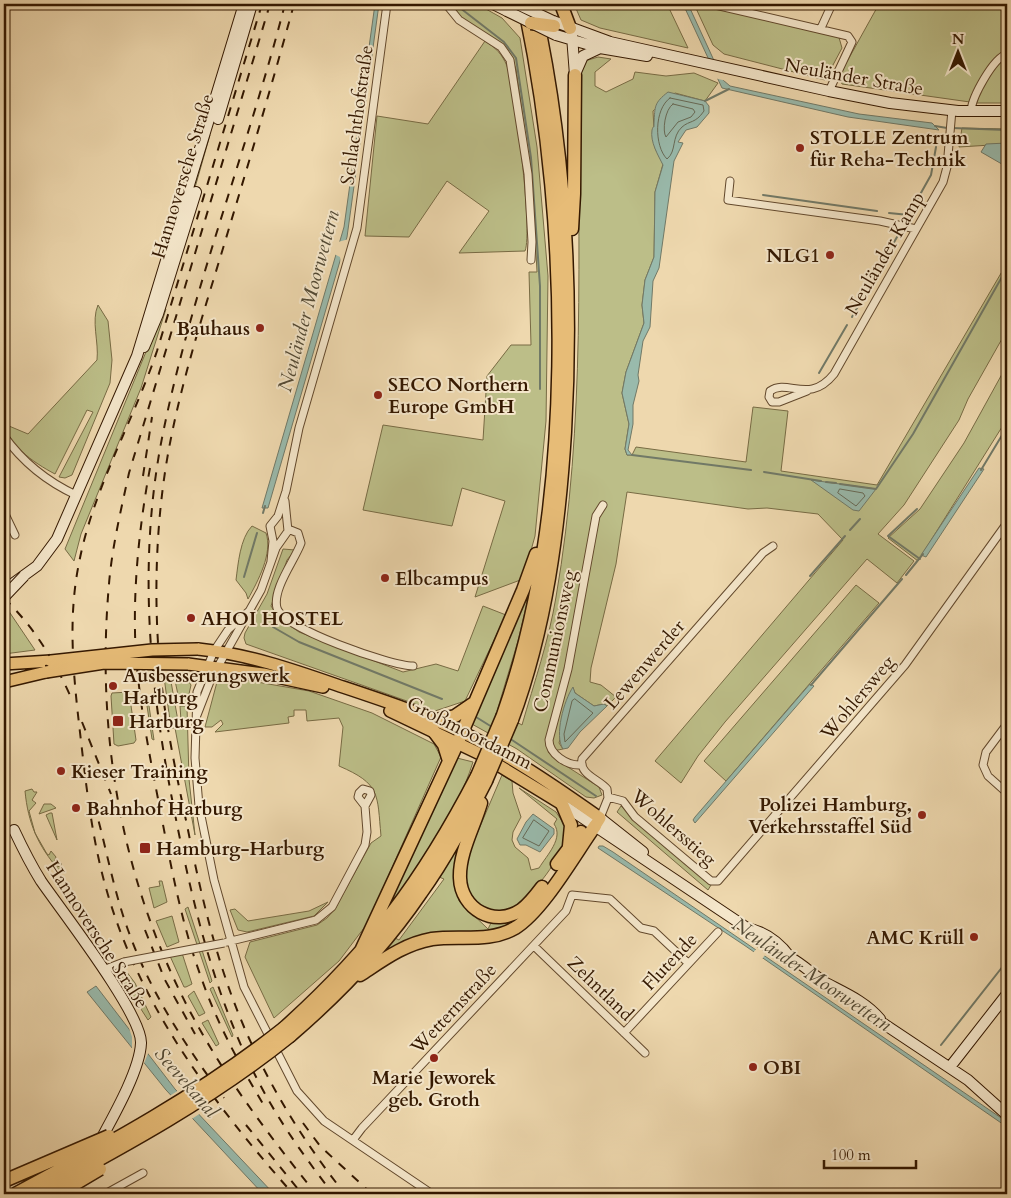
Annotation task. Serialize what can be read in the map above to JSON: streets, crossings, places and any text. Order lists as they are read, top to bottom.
{
  "streets": {
    "main road": ["Neuländer Straße", "Hannoversche Straße", "Großmoordamm"],
    "street": [
      "Schlachthofstraße",
      "Neuländer Kamp",
      "Communionsweg",
      "Lewenwerder",
      "Wohlersweg",
      "Wohlersstieg",
      "Flutende",
      "Zehntland",
      "Wetternstraße"
    ]
  },
  "crossings": [
    ["Neuländer Straße", "Neuländer Kamp"],
    ["Schlachthofstraße", "Großmoordamm"],
    ["Communionsweg", "Lewenwerder"],
    ["Wohlersweg", "Wohlersstieg"],
    ["Flutende", "Zehntland"],
    ["Flutende", "Wetternstraße"],
    ["Zehntland", "Wetternstraße"]
  ],
  "water": ["Neuländer Moorwettern", "Seevekanal"],
  "places": {
    "other": [
      "STOLLE Zentrum für Reha-Technik",
      "NLG1",
      "Bauhaus",
      "SECO Northern Europe GmbH",
      "Elbcampus",
      "AHOI HOSTEL",
      "Ausbesserungswerk Harburg",
      "Kieser Training",
      "Bahnhof Harburg",
      "Polizei Hamburg, Verkehrsstaffel Süd",
      "AMC Krüll",
      "Marie Jeworek geb. Groth",
      "OBI"
    ],
    "transit": ["Harburg", "Hamburg-Harburg"]
  },
  "scale_bar": "100 m",
  "north": "top"
}
